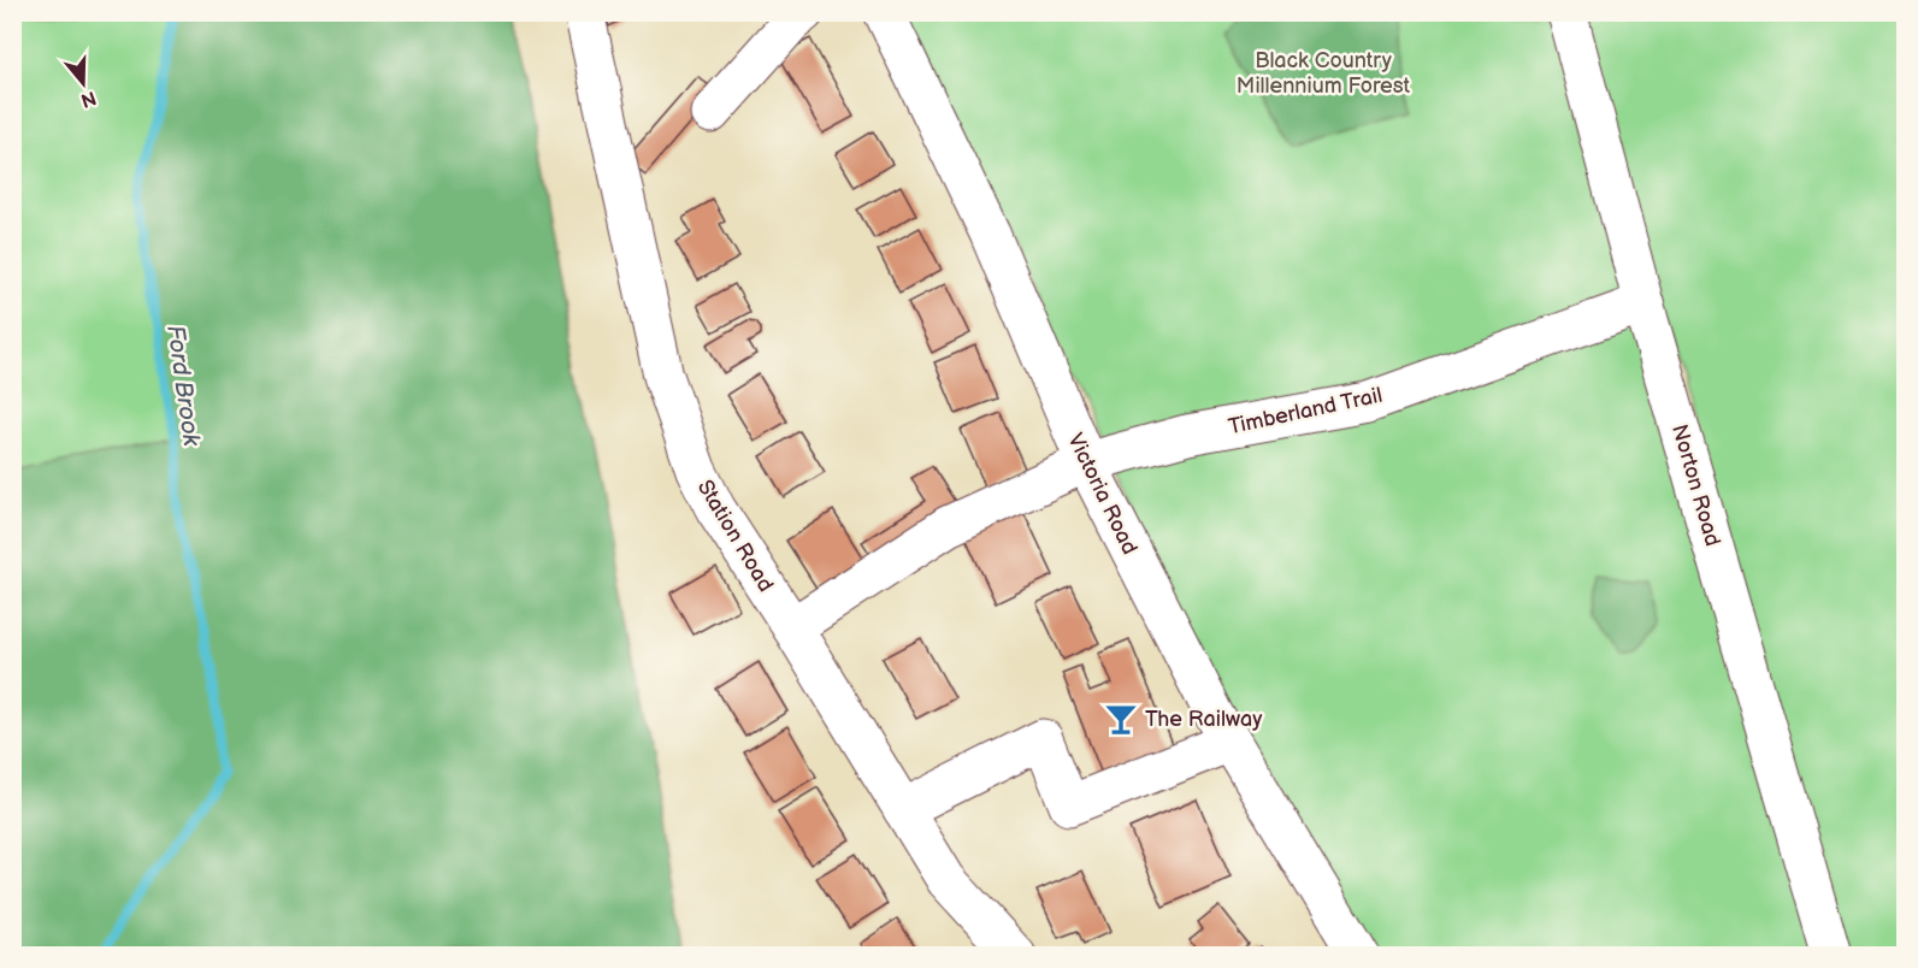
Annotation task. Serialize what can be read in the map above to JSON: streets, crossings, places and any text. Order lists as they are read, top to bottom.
{
  "streets": {
    "street": [
      "Timberland Trail",
      "Norton Road",
      "Victoria Road",
      "Station Road"
    ]
  },
  "crossings": [
    ["Timberland Trail", "Norton Road"],
    ["Timberland Trail", "Victoria Road"],
    ["Timberland Trail", "Station Road"]
  ],
  "water": ["Ford Brook"],
  "parks": ["Black Country Millennium Forest"],
  "places": {
    "bar": ["The Railway"]
  },
  "north": "bottom"
}
